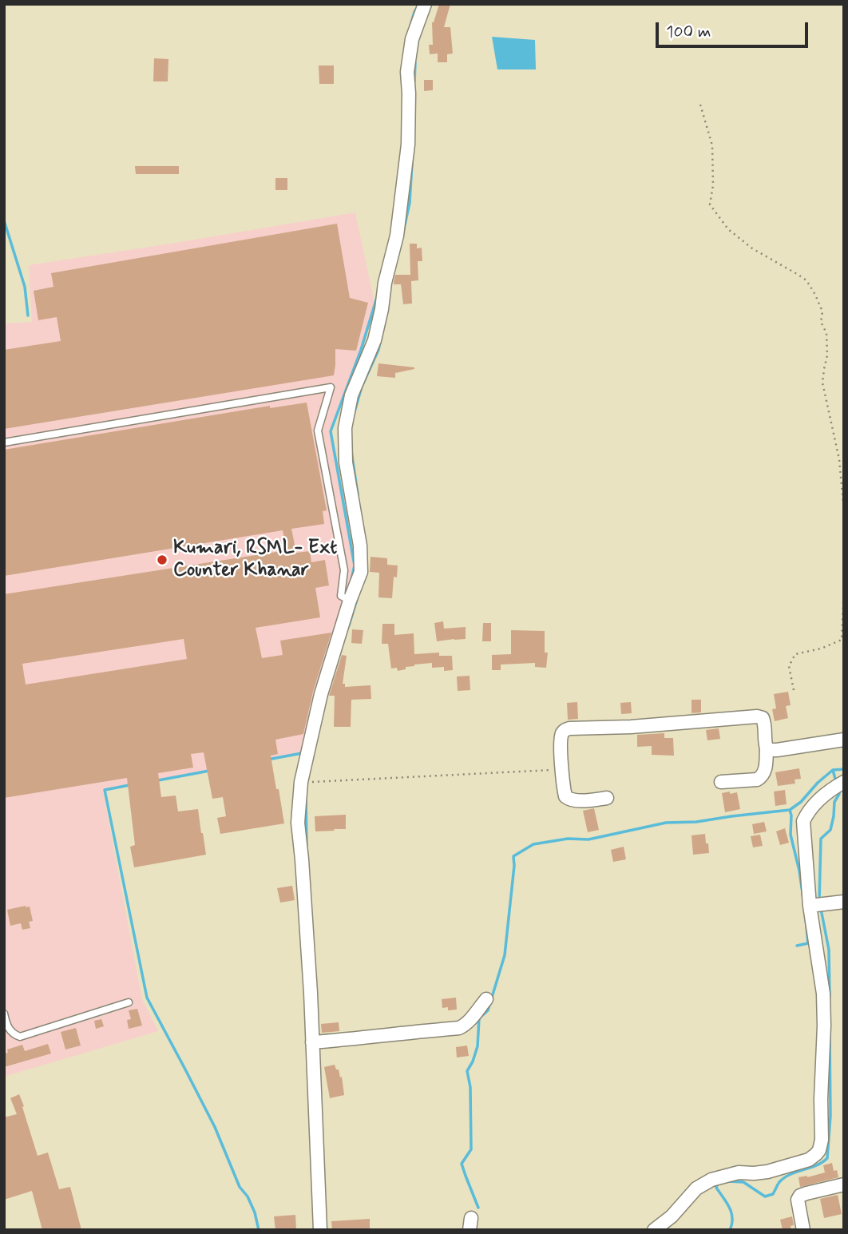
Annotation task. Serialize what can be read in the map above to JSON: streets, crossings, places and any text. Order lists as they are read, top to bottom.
{
  "places": ["Kumari, RSML- Ext Counter Khanar"],
  "scale_bar": "100 m"
}
